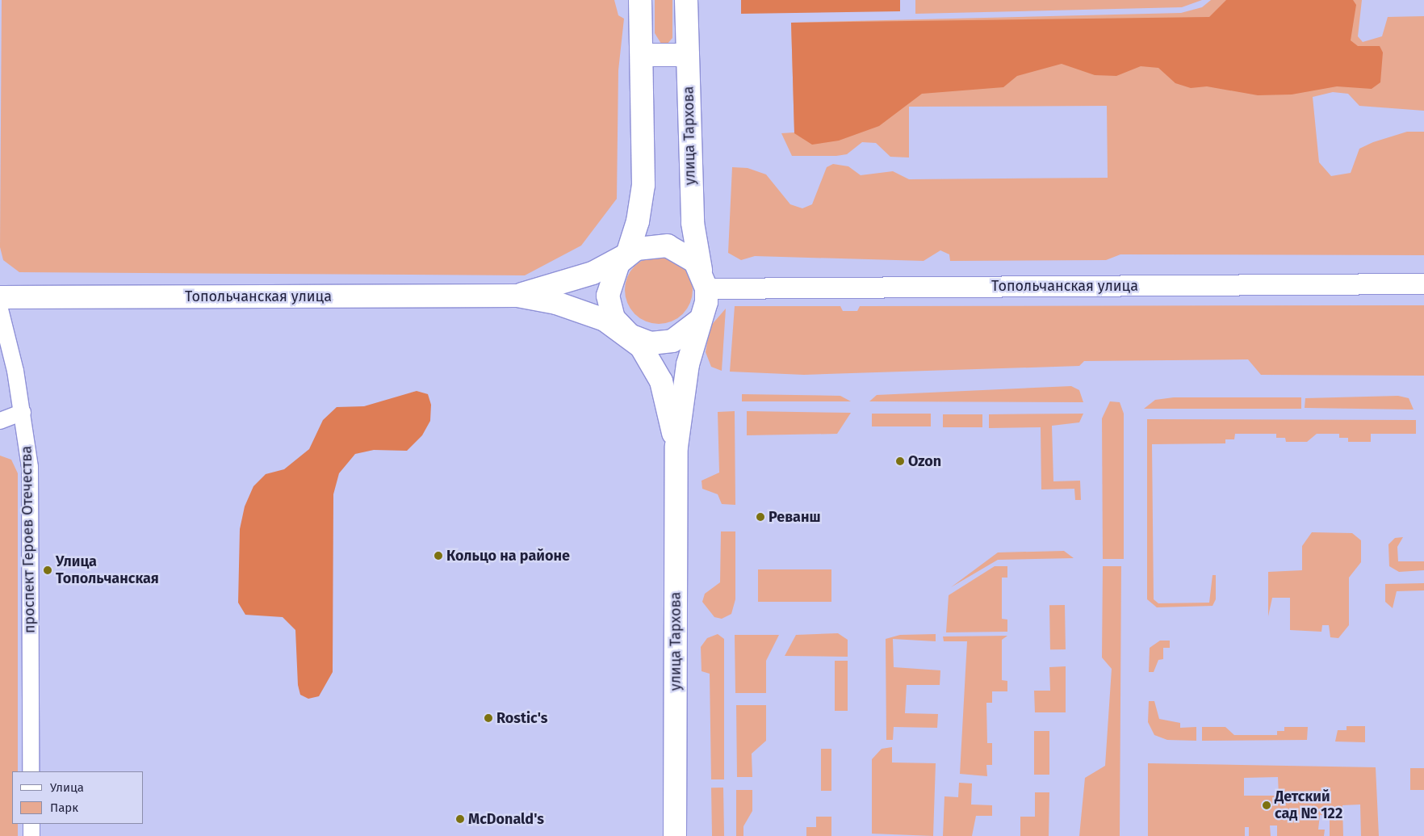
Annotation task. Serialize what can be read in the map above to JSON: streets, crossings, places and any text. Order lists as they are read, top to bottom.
{
  "streets": {
    "main road": ["улица Тархова", "Топольчанская улица"],
    "street": ["проспект Героев Отечества"]
  },
  "crossings": [
    ["улица Тархова", "Топольчанская улица"]
  ],
  "places": [
    "Ozon",
    "Реванш",
    "Кольцо на районе",
    "Улица Топольчанская",
    "Rostic's",
    "Детский сад № 122",
    "McDonald's"
  ],
  "legend": ["Улица", "Парк"]
}
